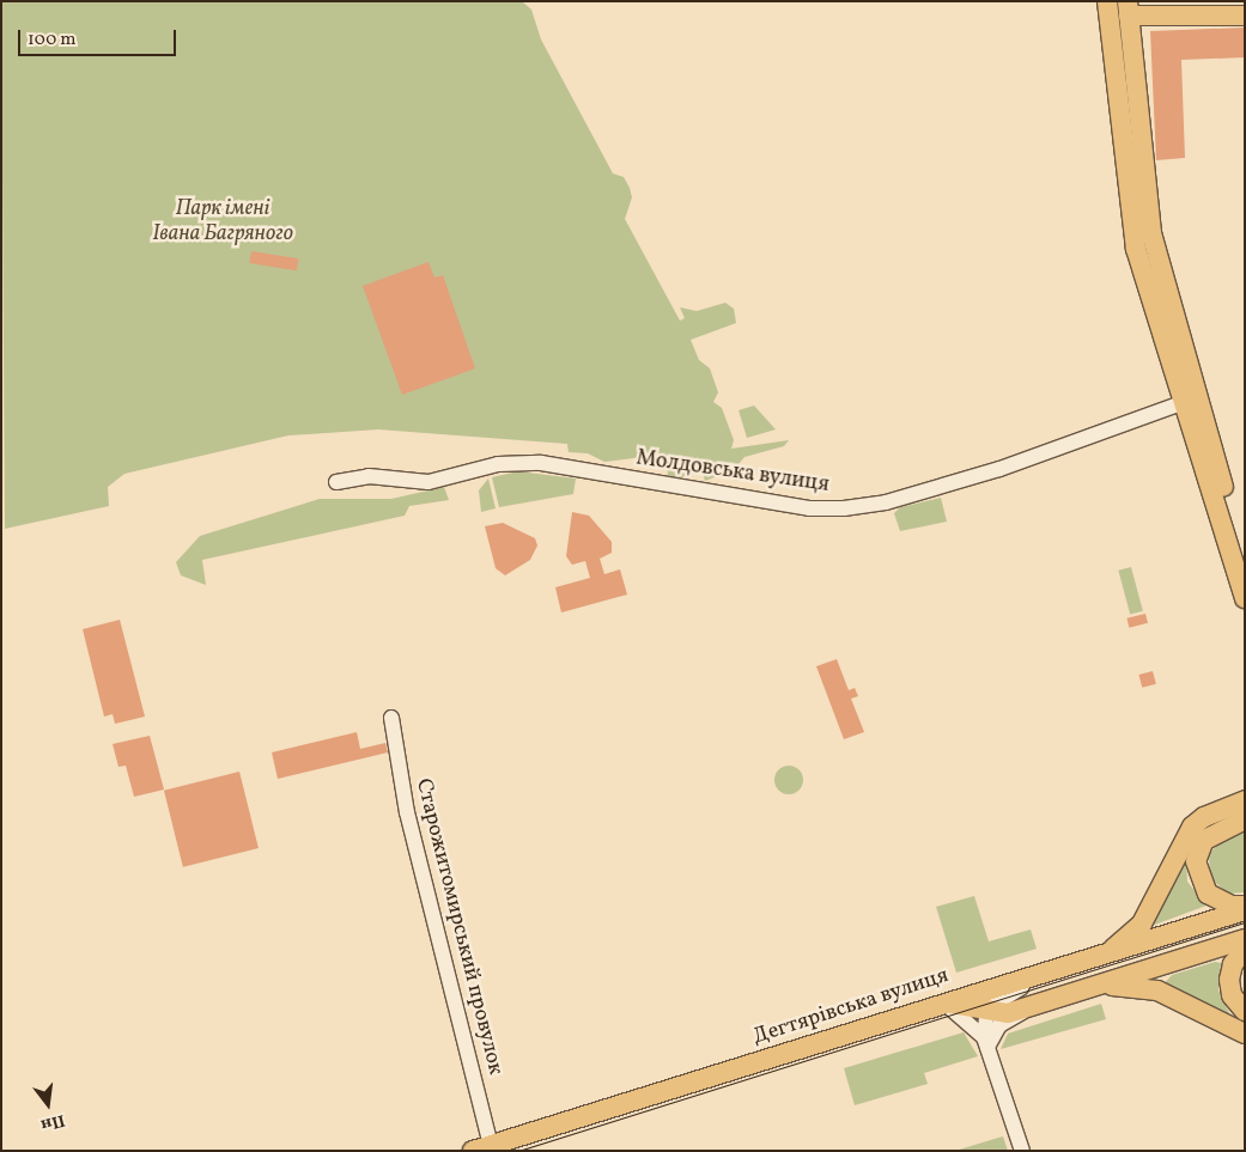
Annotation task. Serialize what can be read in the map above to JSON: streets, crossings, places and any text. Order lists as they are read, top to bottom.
{
  "streets": {
    "main road": ["Дегтярівська вулиця"],
    "street": ["Молдовська вулиця", "Старожитомирський провулок"]
  },
  "crossings": [
    ["Старожитомирський провулок", "Дегтярівська вулиця"]
  ],
  "parks": ["Парк імені Івана Багряного"],
  "scale_bar": "100 m",
  "north": "bottom"
}
